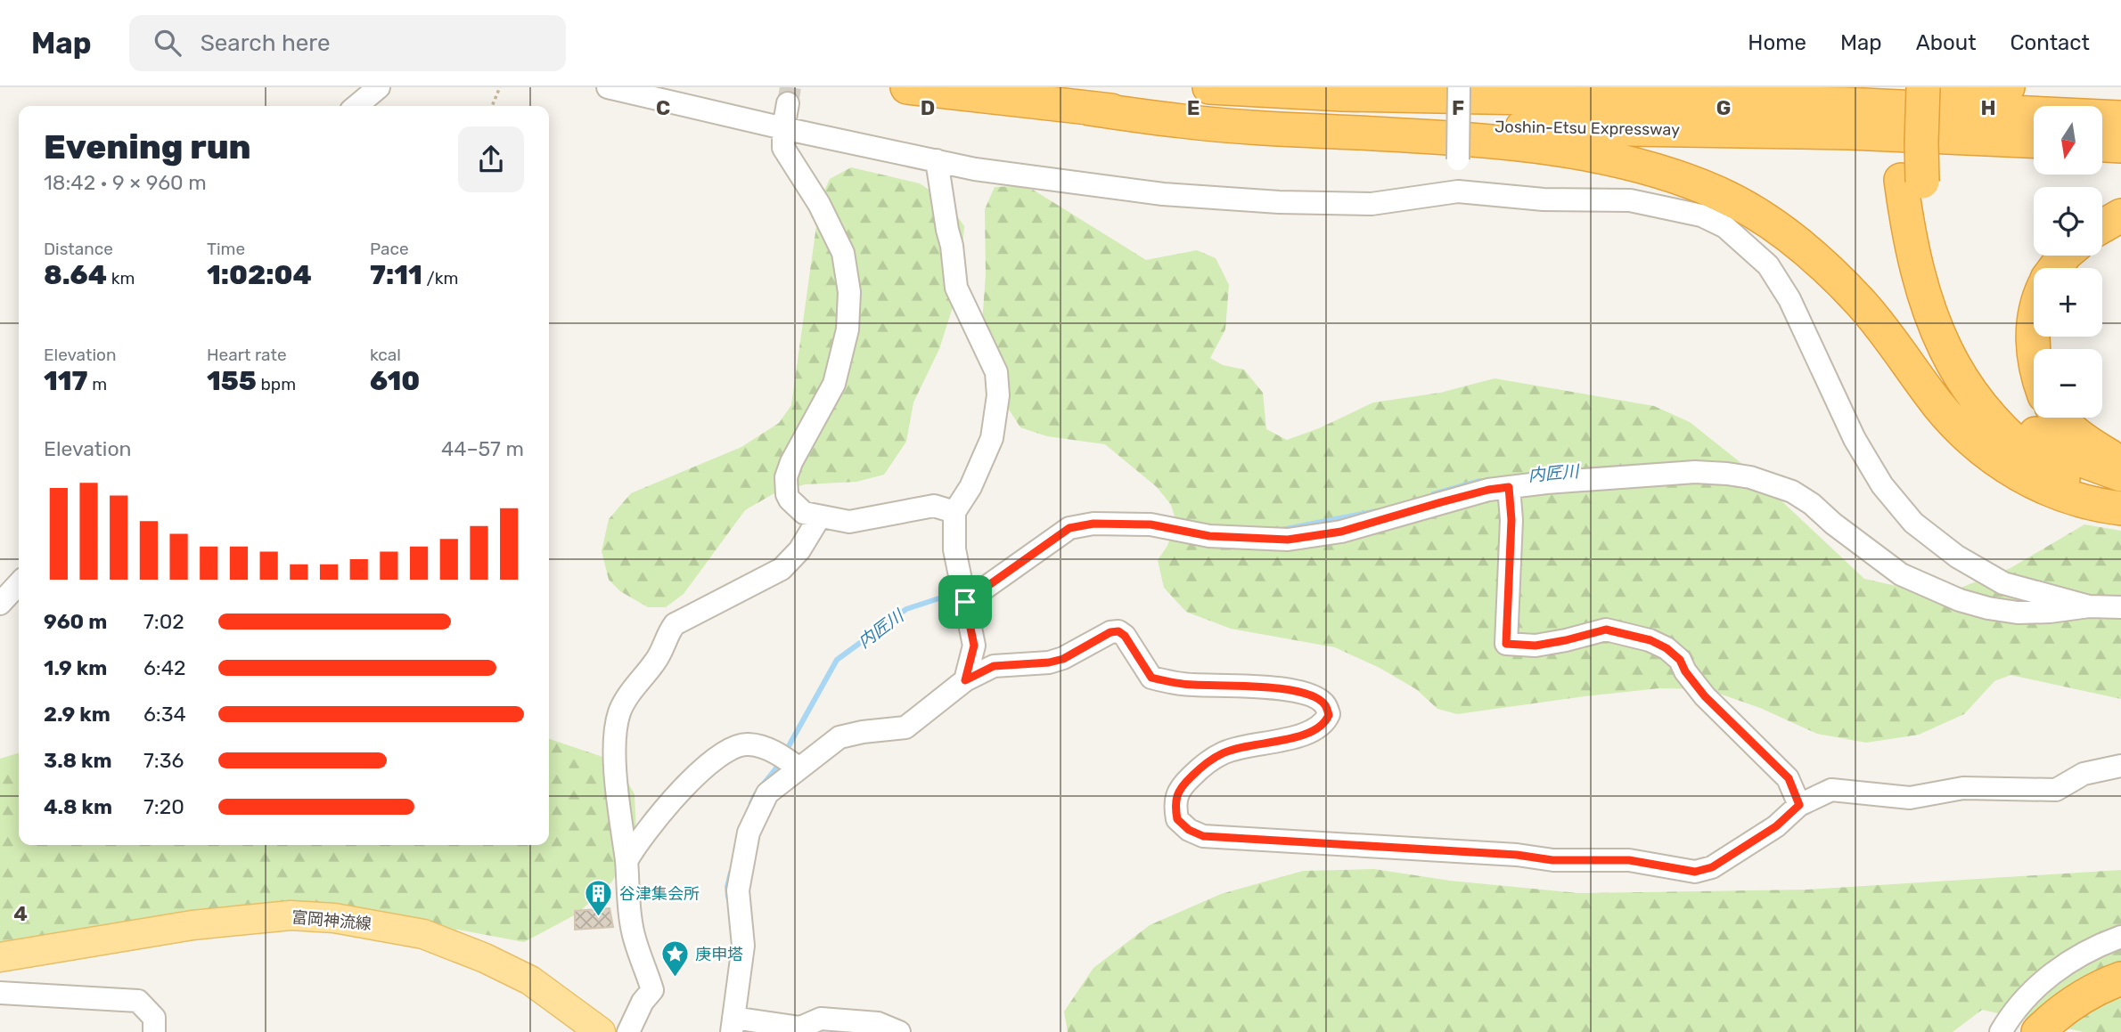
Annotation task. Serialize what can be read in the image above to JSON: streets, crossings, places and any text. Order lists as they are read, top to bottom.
{
  "streets": {
    "highway": ["Joshin-Etsu Expressway"],
    "main road": ["富岡神流線"]
  },
  "water": ["内匠川"],
  "places": {
    "building": ["谷津集会所"],
    "place": ["庚申塔"]
  },
  "north": "bottom",
  "page": {
    "header": "Map",
    "search": "Search here",
    "nav": [
      "Home",
      "Map",
      "About",
      "Contact"
    ],
    "map_buttons": ["+", "−"],
    "heading": ["Evening run", "18:42 · 9 × 960 m"],
    "stats": [
      ["Distance", "8.64 km"],
      ["Time", "1:02:04"],
      ["Pace", "7:11 /km"],
      ["Elevation", "117 m"],
      ["Heart rate", "155 bpm"],
      ["kcal", "610"]
    ],
    "chart": ["Elevation", "44–57 m"],
    "list": [
      {
        "name": "960 m",
        "note": "7:02"
      },
      {
        "name": "1.9 km",
        "note": "6:42"
      },
      {
        "name": "2.9 km",
        "note": "6:34"
      },
      {
        "name": "3.8 km",
        "note": "7:36"
      },
      {
        "name": "4.8 km",
        "note": "7:20"
      }
    ]
  },
  "grid": {
    "columns": [
      "C",
      "D",
      "E",
      "F",
      "G",
      "H"
    ],
    "rows": ["4"]
  }
}
